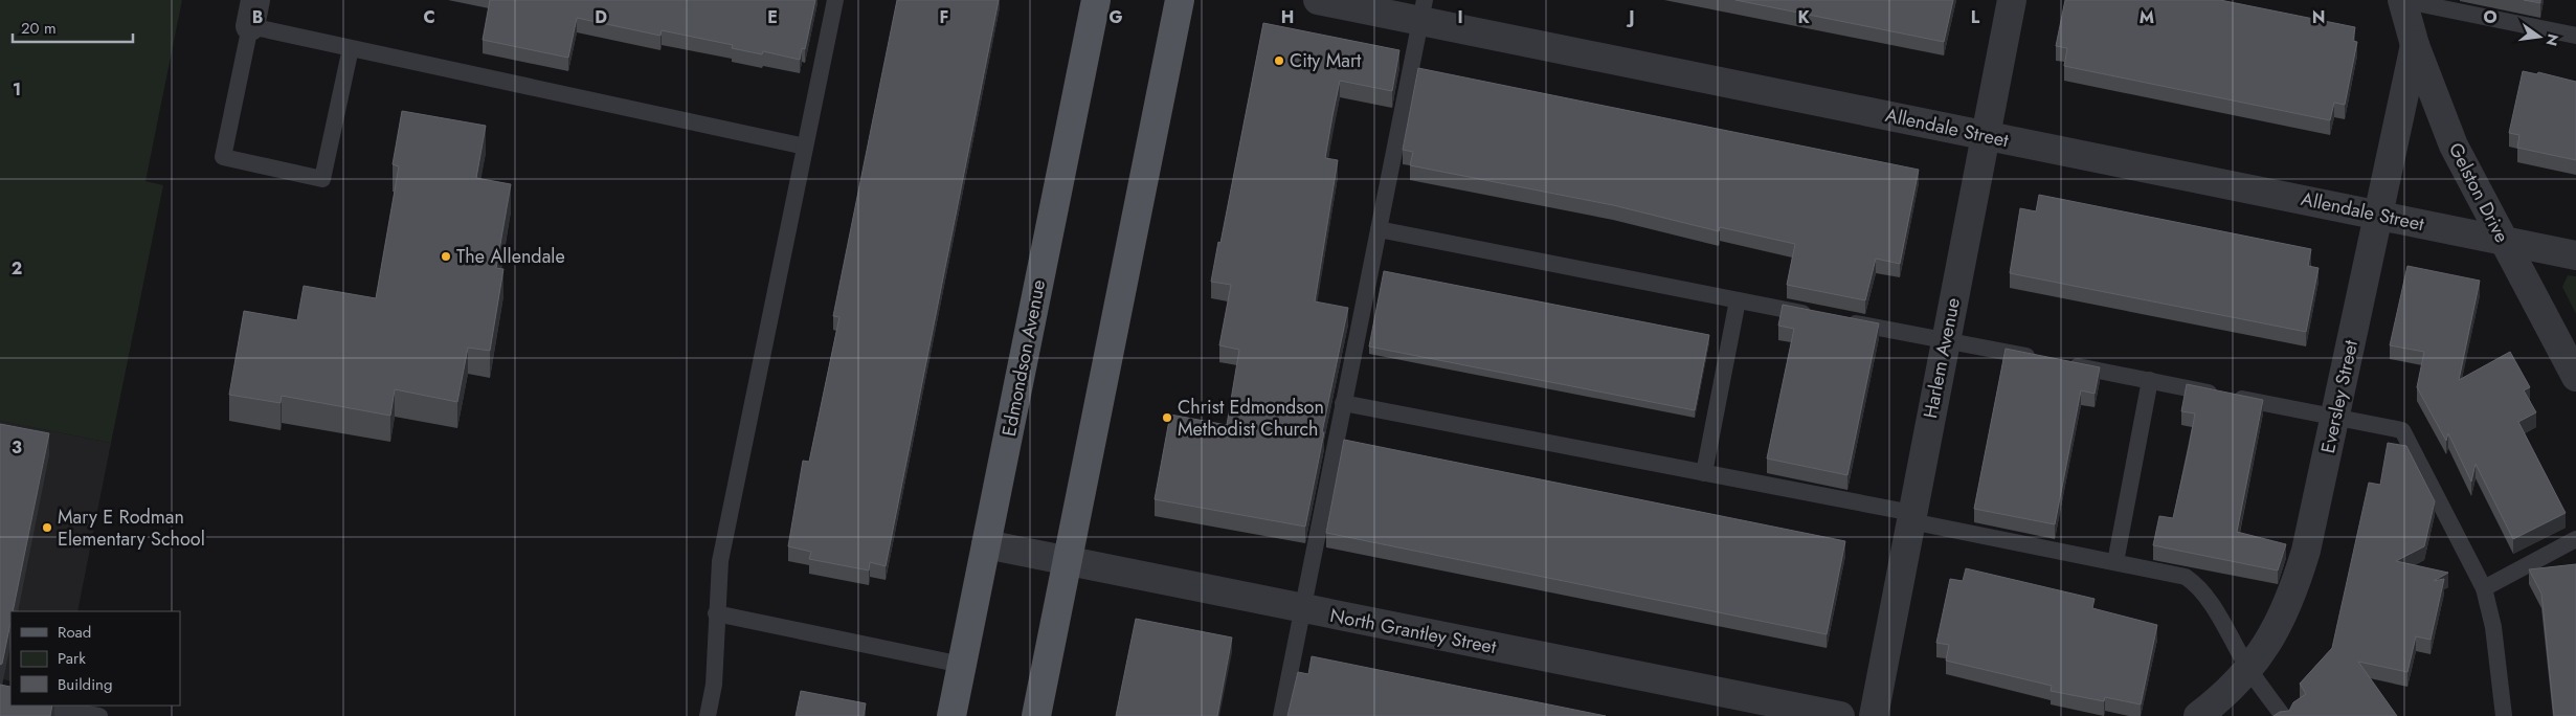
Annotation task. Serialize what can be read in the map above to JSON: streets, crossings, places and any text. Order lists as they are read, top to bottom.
{
  "streets": {
    "main road": ["Edmondson Avenue"],
    "street": [
      "Allendale Street",
      "Gelston Drive",
      "Harlem Avenue",
      "Eversley Street",
      "North Grantley Street"
    ]
  },
  "crossings": [
    ["Allendale Street", "Gelston Drive"],
    ["Allendale Street", "Harlem Avenue"],
    ["Allendale Street", "Eversley Street"],
    ["Gelston Drive", "Eversley Street"],
    ["Edmondson Avenue", "North Grantley Street"]
  ],
  "places": [
    "City Mart",
    "The Allendale",
    "Christ Edmondson Methodist Church",
    "Mary E Rodman Elementary School"
  ],
  "legend": ["Road", "Park", "Building"],
  "scale_bar": "20 m",
  "north": "right",
  "grid": {
    "columns": [
      "B",
      "C",
      "D",
      "E",
      "F",
      "G",
      "H",
      "I",
      "J",
      "K",
      "L",
      "M",
      "N",
      "O"
    ],
    "rows": ["1", "2", "3"]
  }
}
